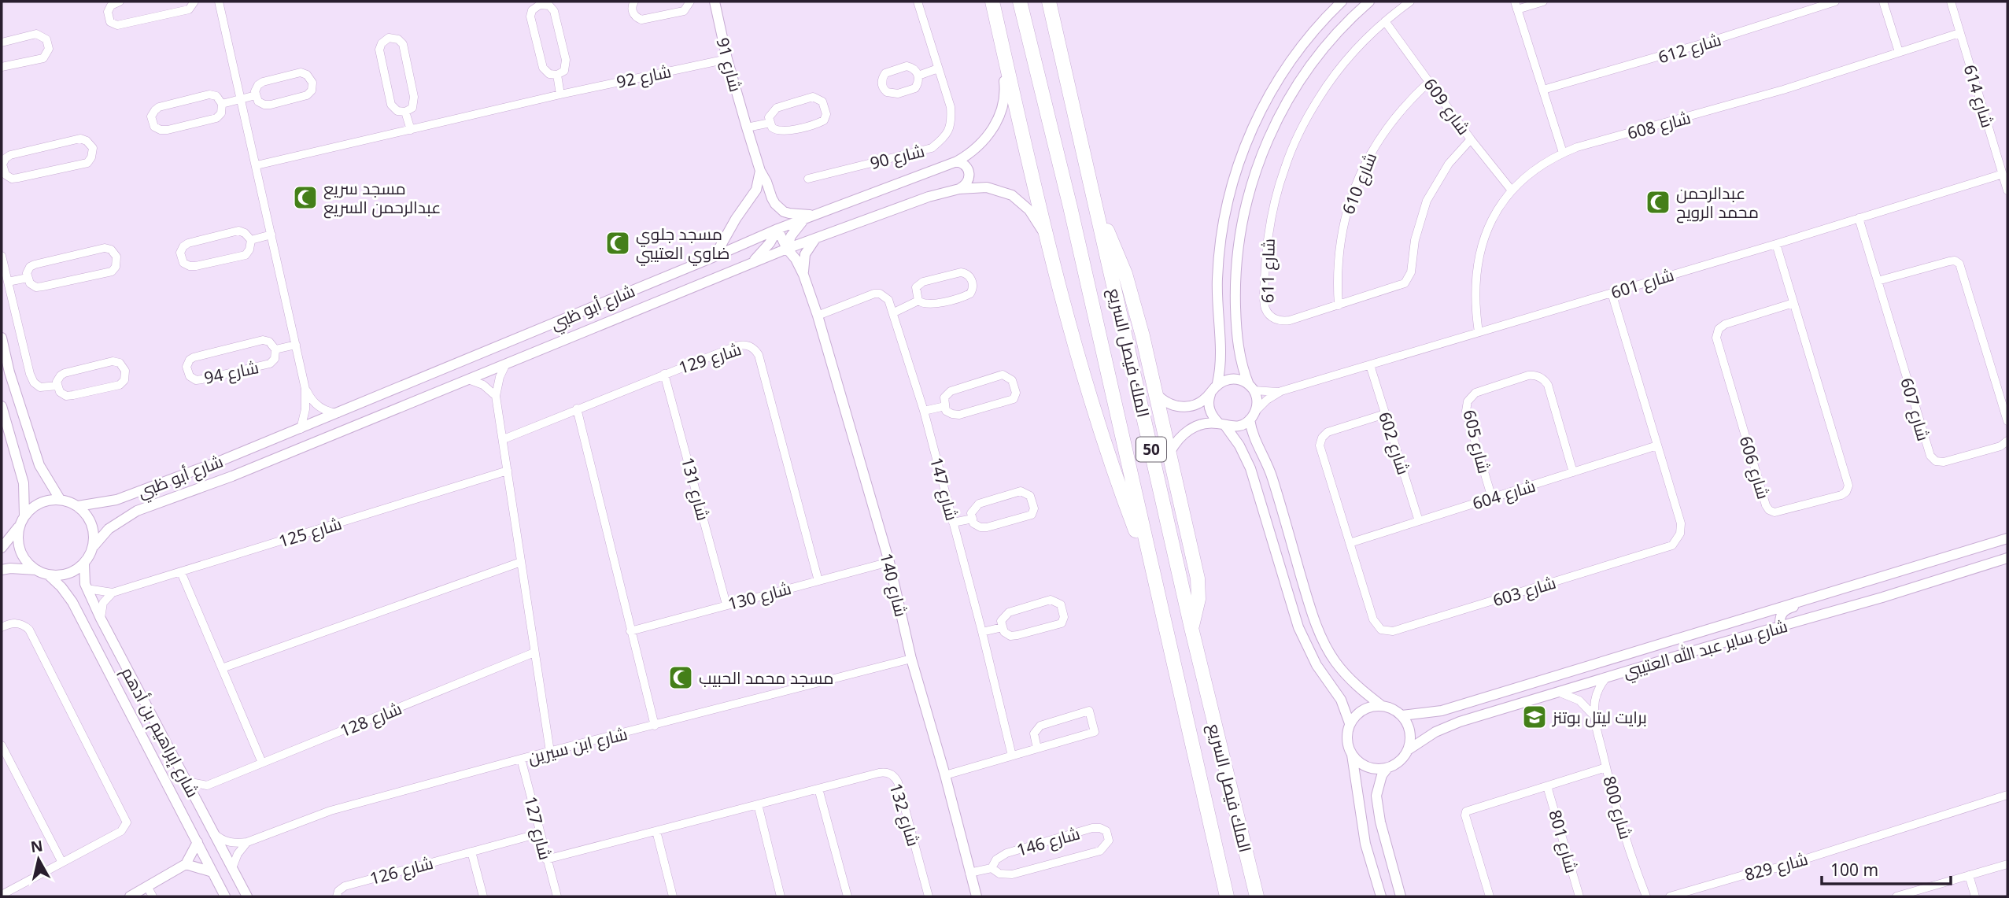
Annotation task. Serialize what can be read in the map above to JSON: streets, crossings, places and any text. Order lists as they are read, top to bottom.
{
  "streets": {
    "highway": ["الملك فيصل السريع", "50"],
    "street": [
      "شارع 612",
      "شارع 91",
      "شارع 92",
      "شارع 614",
      "شارع 609",
      "شارع 608",
      "شارع 90",
      "شارع 610",
      "شارع 611",
      "شارع 601",
      "شارع أبو ظبي",
      "شارع 129",
      "شارع 94",
      "شارع 607",
      "شارع 605",
      "شارع 602",
      "شارع 606",
      "شارع 131",
      "شارع 147",
      "شارع 604",
      "شارع 125",
      "شارع 140",
      "شارع 603",
      "شارع 130",
      "شارع ساير عبد الله العتيبي",
      "شارع 128",
      "شارع إبراهيم بن أدهم",
      "شارع ابن سيرين",
      "شارع 800",
      "شارع 132",
      "شارع 127",
      "شارع 146",
      "شارع 801",
      "شارع 829",
      "شارع 126"
    ]
  },
  "crossings": [
    ["شارع 91", "شارع 92"],
    ["شارع 91", "شارع أبو ظبي"],
    ["شارع 614", "شارع 608"],
    ["شارع 614", "شارع 601"],
    ["شارع 609", "شارع 608"],
    ["شارع 609", "شارع 610"],
    ["شارع 609", "شارع 611"],
    ["شارع 608", "شارع 601"],
    ["شارع 610", "شارع 611"],
    ["شارع 601", "شارع 607"],
    ["شارع 601", "شارع 602"],
    ["شارع 601", "شارع 606"],
    ["شارع 601", "شارع 603"],
    ["شارع أبو ظبي", "شارع 140"],
    ["شارع أبو ظبي", "شارع إبراهيم بن أدهم"],
    ["شارع 129", "شارع 131"],
    ["شارع 129", "شارع 130"],
    ["شارع 605", "شارع 604"],
    ["شارع 602", "شارع 604"],
    ["شارع 602", "شارع 603"],
    ["شارع 131", "شارع 130"],
    ["شارع 147", "شارع 140"],
    ["شارع 604", "شارع 603"],
    ["شارع 125", "شارع إبراهيم بن أدهم"],
    ["شارع 140", "شارع 130"],
    ["شارع 140", "شارع ابن سيرين"],
    ["شارع 140", "شارع 146"],
    ["شارع ساير عبد الله العتيبي", "شارع 800"],
    ["شارع ابن سيرين", "شارع 127"],
    ["شارع 132", "شارع 127"],
    ["شارع 127", "شارع 126"]
  ],
  "places": {
    "mosque": [
      "مسجد سريع عبدالرحمن السريع",
      "عبدالرحمن محمد الرويح",
      "مسجد جلوي ضاوي العتيبي",
      "مسجد محمد الحبيب"
    ],
    "school or university": ["برايت ليتل بوتنز"]
  },
  "scale_bar": "100 m",
  "north": "top"
}
